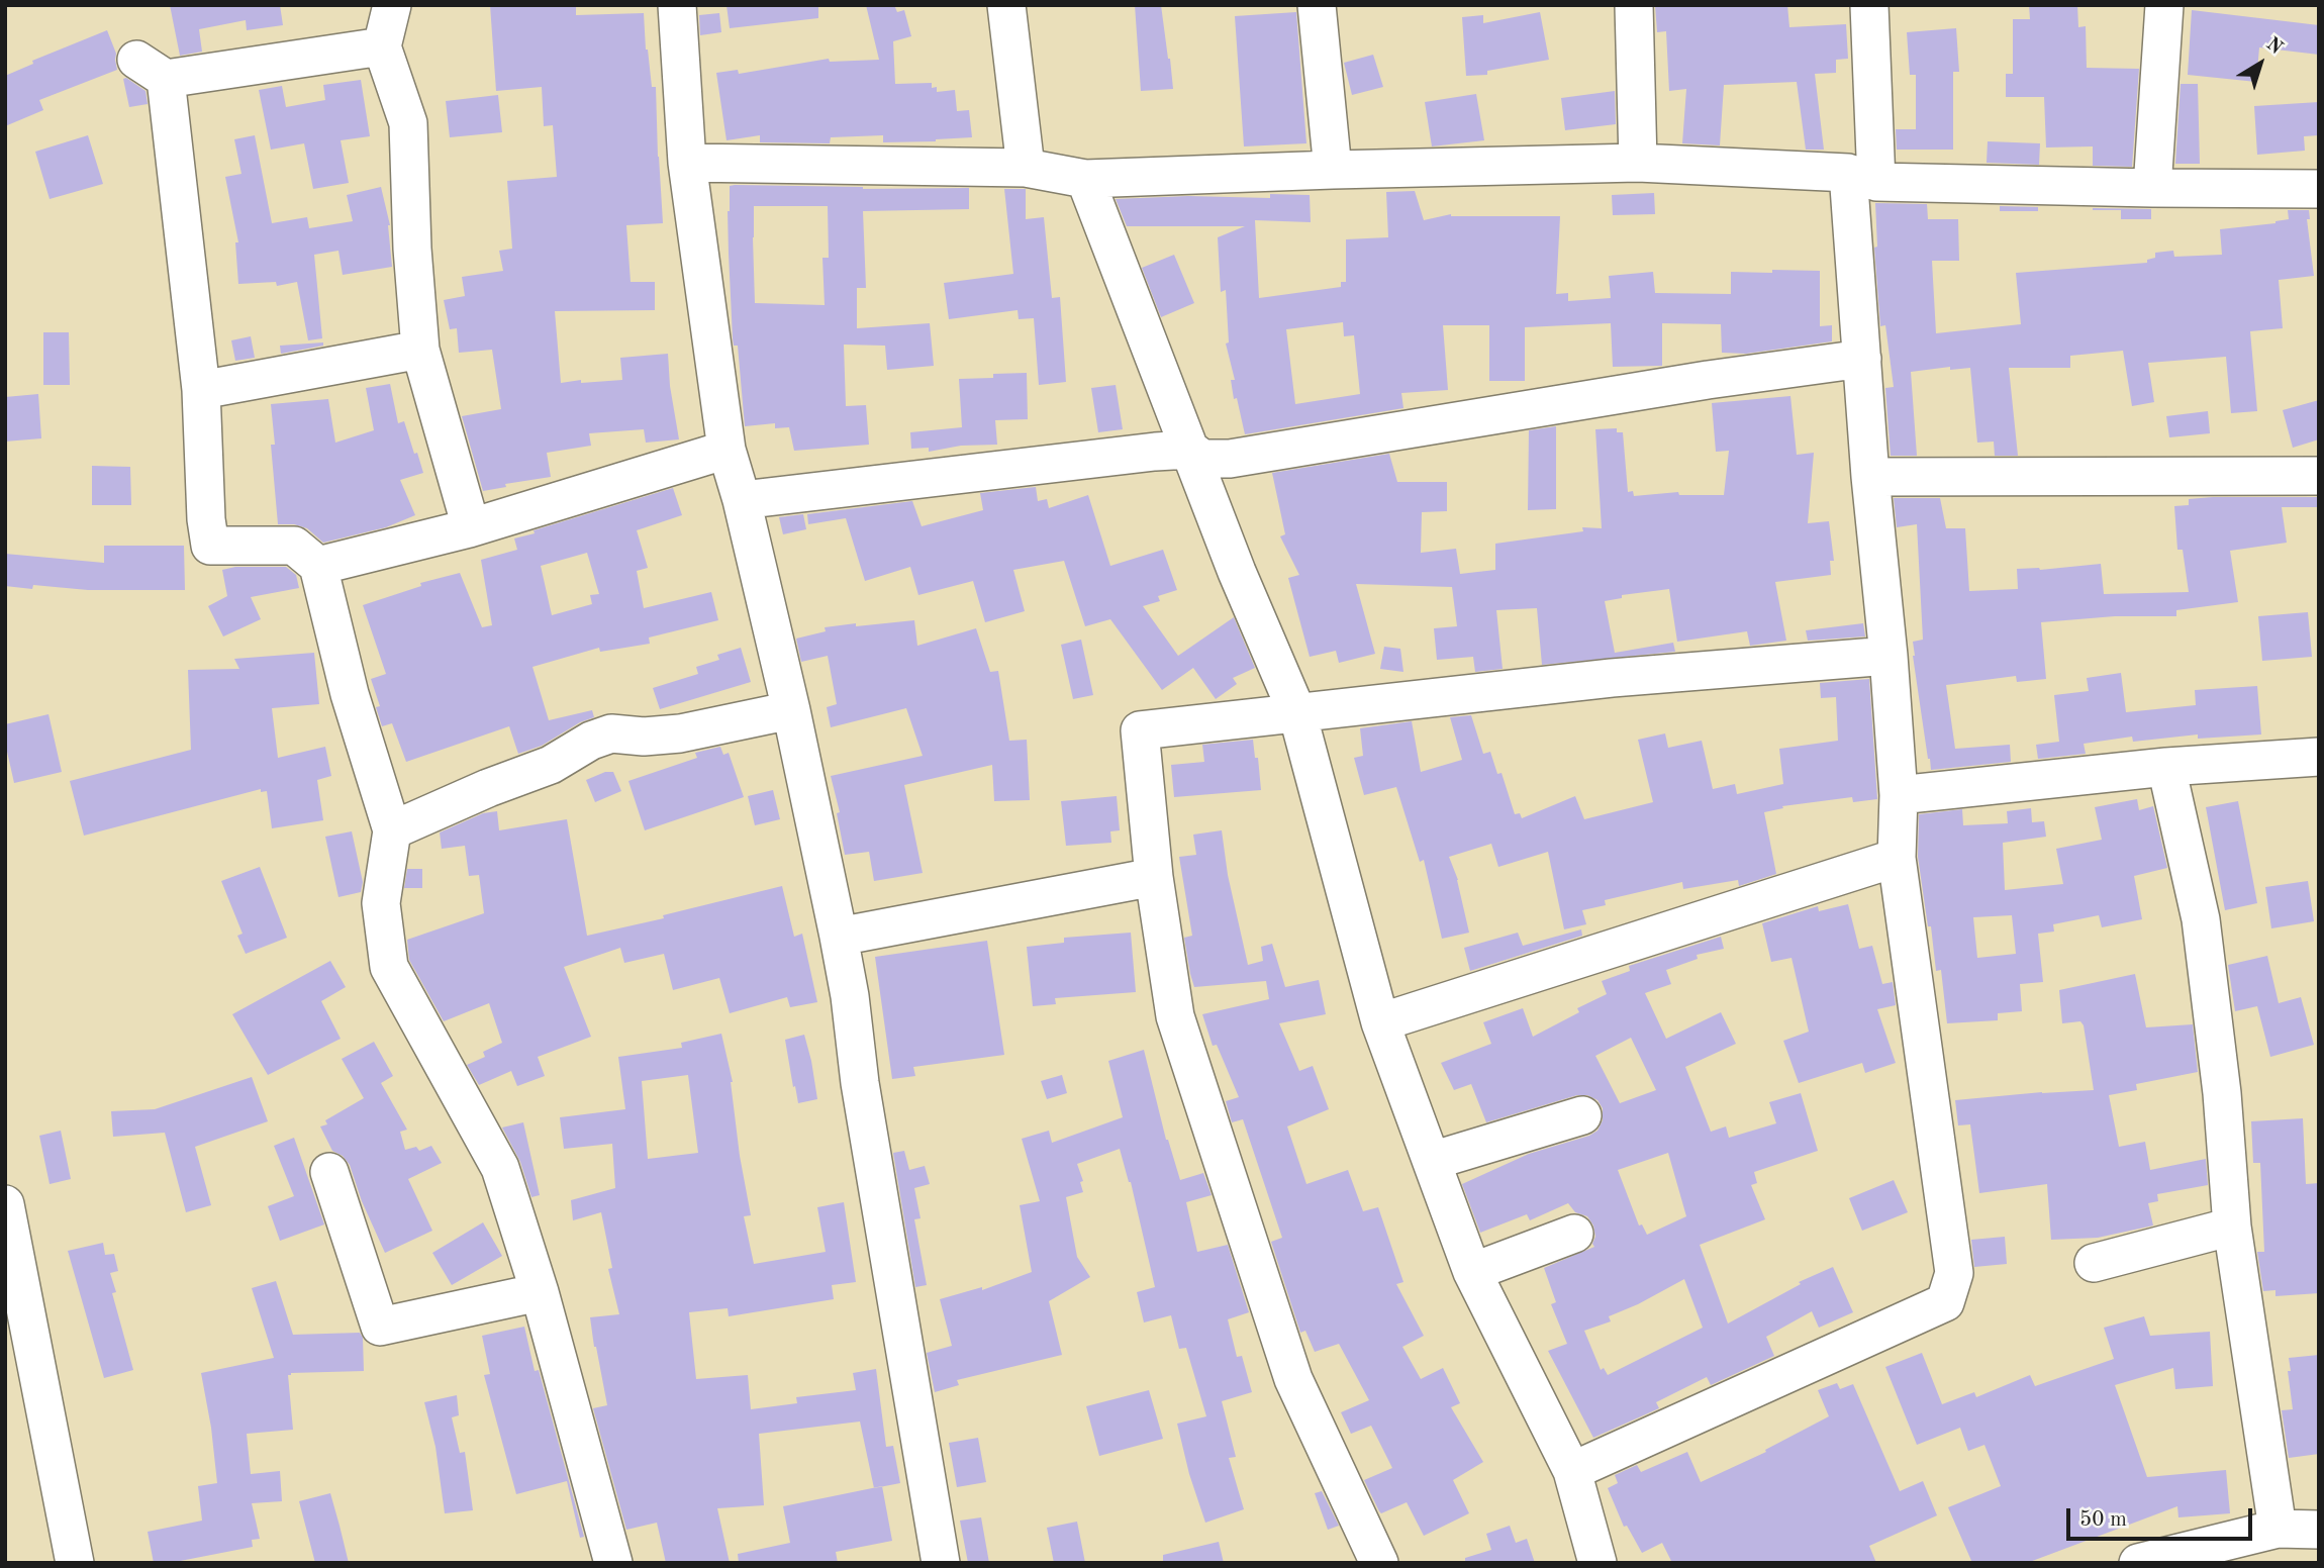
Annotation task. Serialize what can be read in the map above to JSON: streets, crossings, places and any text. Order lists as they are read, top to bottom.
{
  "scale_bar": "50 m",
  "north": "top right"
}
